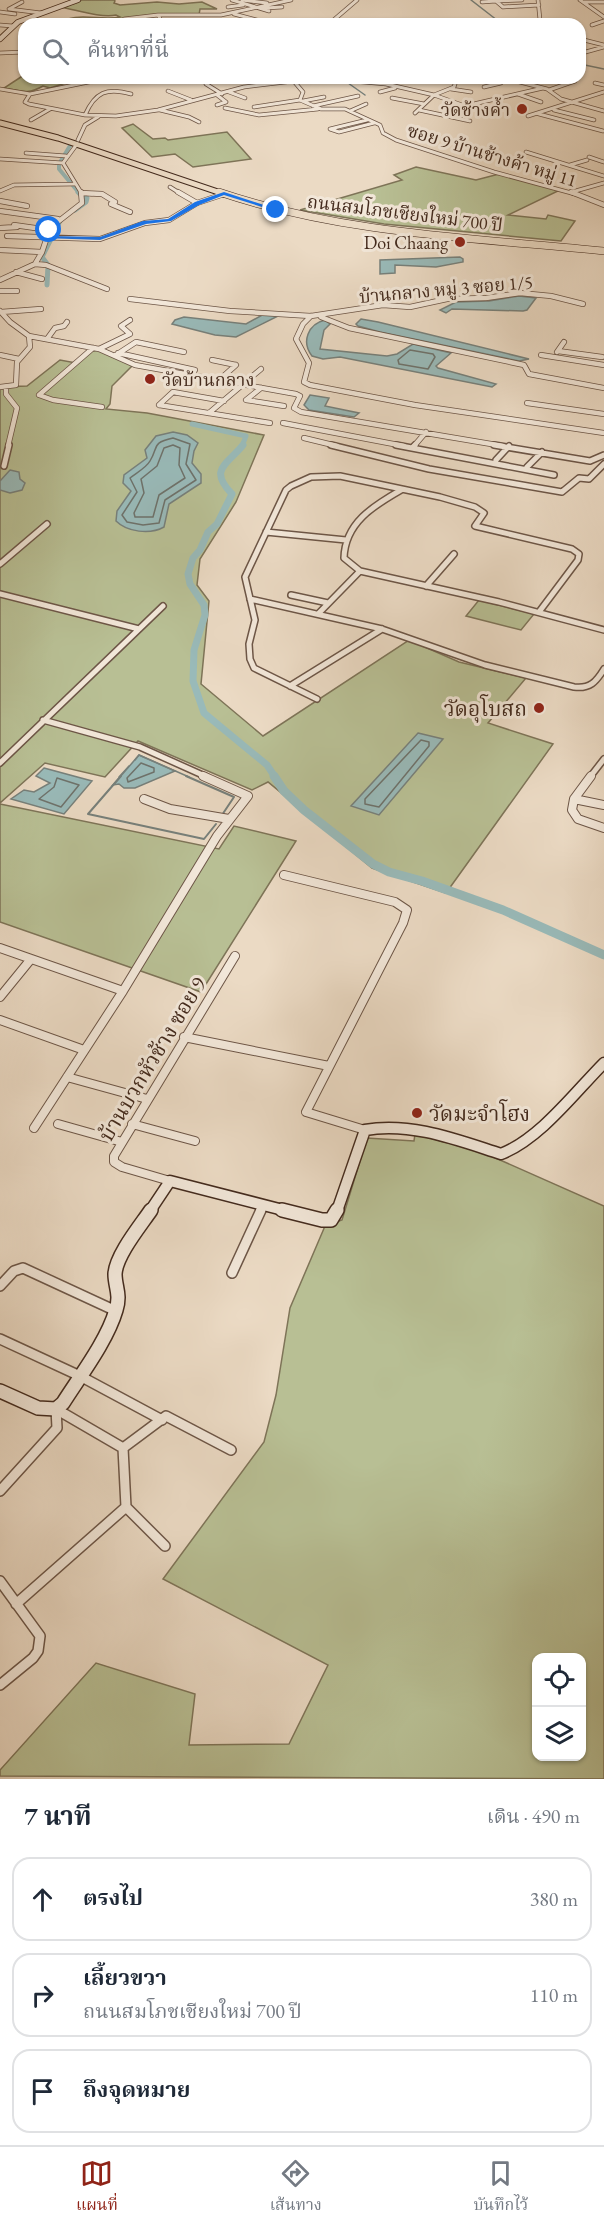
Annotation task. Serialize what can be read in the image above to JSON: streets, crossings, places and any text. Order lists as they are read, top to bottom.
{
  "streets": {
    "main road": ["ถนนสมโภชเชียงใหม่ 700 ปี"],
    "street": ["ซอย 9 บ้านช้างค้า หมู่ 11", "บ้านกลาง หมู่ 3 ซอย 1/5", "บ้านบวกหัวช้าง ซอย 9"]
  },
  "places": [
    "วัดช้างค้ำ",
    "Doi Chaang",
    "วัดบ้านกลาง",
    "วัดอุโบสถ",
    "วัดมะจำโฮง"
  ],
  "page": {
    "search": "ค้นหาที่นี่",
    "heading": ["7 นาที", "เดิน · 490 m"],
    "list": [
      ["ตรงไป", "380 m"],
      ["เลี้ยวขวา", "ถนนสมโภชเชียงใหม่ 700 ปี", "110 m"],
      "ถึงจุดหมาย"
    ],
    "nav": ["แผนที่", "เส้นทาง", "บันทึกไว้"]
  }
}
